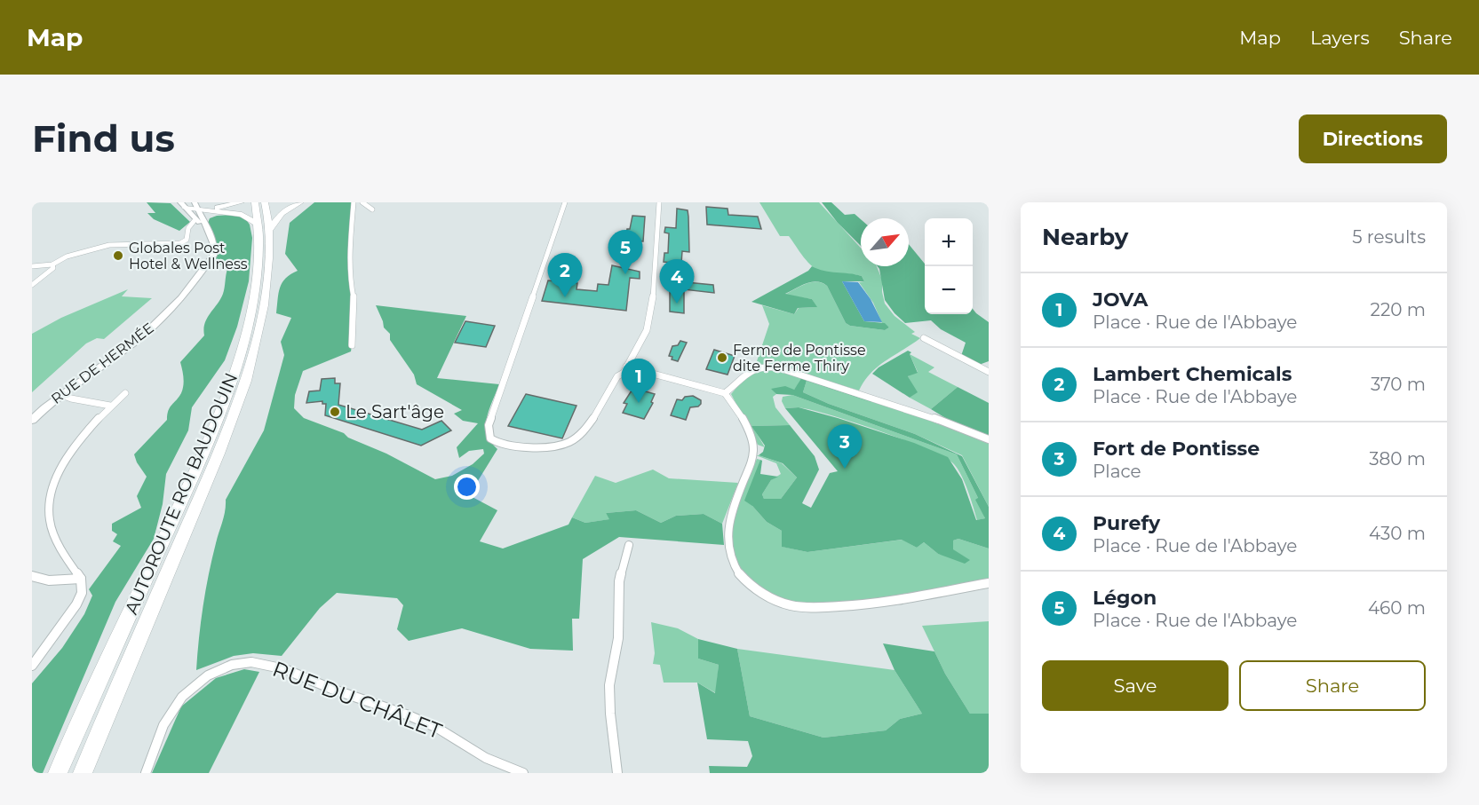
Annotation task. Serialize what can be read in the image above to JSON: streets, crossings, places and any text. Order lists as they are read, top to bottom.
{
  "streets": {
    "highway": ["AUTOROUTE ROI BAUDOUIN"],
    "street": ["RUE DE HERMÉE", "RUE DU CHÂLET"]
  },
  "places": ["Globales Post Hotel & Wellness", "Ferme de Pontisse dite Ferme Thiry", "Le Sart'âge"],
  "north": "top right",
  "page": {
    "header": "Map",
    "nav": ["Map", "Layers", "Share"],
    "buttons": [
      "Directions",
      ["Save", "Share"]
    ],
    "title": "Find us",
    "heading": ["Nearby", "5 results"],
    "map_buttons": ["+", "−"],
    "pins": [
      "5",
      "2",
      "4",
      "1",
      "3"
    ],
    "list": [
      {
        "mark": "1",
        "name": "JOVA",
        "note": "Place · Rue de l'Abbaye",
        "value": "220 m"
      },
      {
        "mark": "2",
        "name": "Lambert Chemicals",
        "note": "Place · Rue de l'Abbaye",
        "value": "370 m"
      },
      {
        "mark": "3",
        "name": "Fort de Pontisse",
        "note": "Place",
        "value": "380 m"
      },
      {
        "mark": "4",
        "name": "Purefy",
        "note": "Place · Rue de l'Abbaye",
        "value": "430 m"
      },
      {
        "mark": "5",
        "name": "Légon",
        "note": "Place · Rue de l'Abbaye",
        "value": "460 m"
      }
    ]
  }
}
